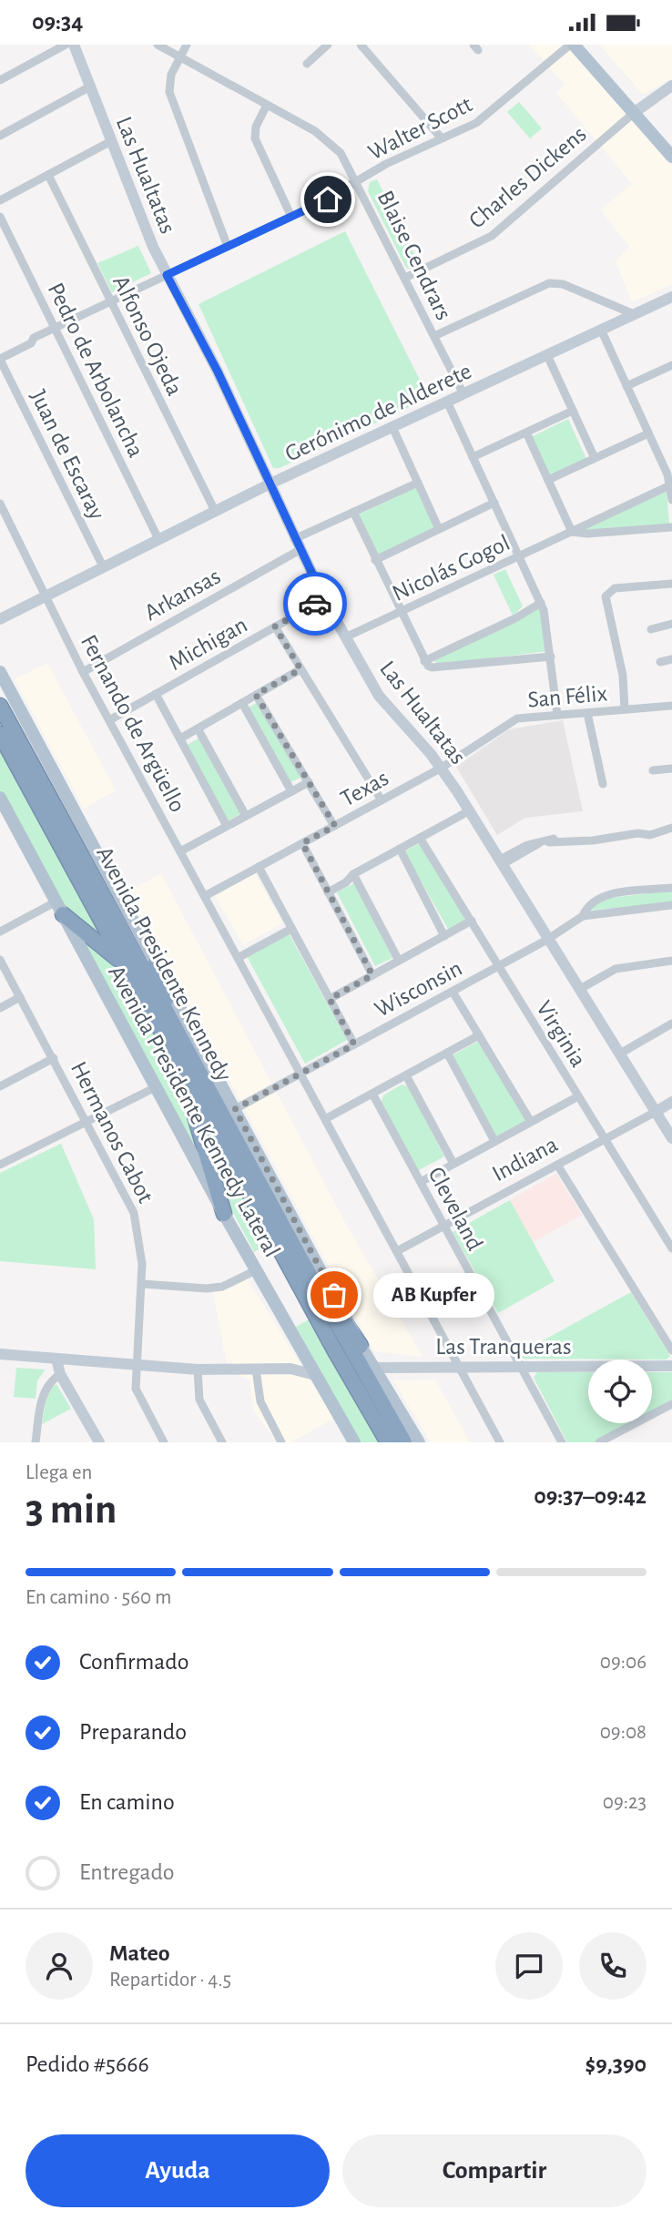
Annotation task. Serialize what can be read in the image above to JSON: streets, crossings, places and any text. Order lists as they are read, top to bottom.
{
  "streets": {
    "highway": ["Avenida Presidente Kennedy"],
    "main road": ["Avenida Presidente Kennedy Lateral"],
    "street": [
      "Walter Scott",
      "Las Hualtatas",
      "Charles Dickens",
      "Blaise Cendrars",
      "Alfonso Ojeda",
      "Pedro de Arbolancha",
      "Gerónimo de Alderete",
      "Juan de Escaray",
      "Nicolás Gogol",
      "Arkansas",
      "Michigan",
      "San Félix",
      "Fernando de Argüello",
      "Texas",
      "Wisconsin",
      "Virginia",
      "Hermanos Cabot",
      "Indiana",
      "Cleveland",
      "Las Tranqueras"
    ]
  },
  "crossings": [
    ["Walter Scott", "Las Hualtatas"],
    ["Walter Scott", "Blaise Cendrars"],
    ["Walter Scott", "Alfonso Ojeda"],
    ["Walter Scott", "Pedro de Arbolancha"],
    ["Walter Scott", "Juan de Escaray"],
    ["Las Hualtatas", "Gerónimo de Alderete"],
    ["Las Hualtatas", "Nicolás Gogol"],
    ["Las Hualtatas", "Arkansas"],
    ["Las Hualtatas", "Michigan"],
    ["Las Hualtatas", "San Félix"],
    ["Las Hualtatas", "Texas"],
    ["Las Hualtatas", "Wisconsin"],
    ["Las Hualtatas", "Indiana"],
    ["Charles Dickens", "Blaise Cendrars"],
    ["Blaise Cendrars", "Gerónimo de Alderete"],
    ["Alfonso Ojeda", "Gerónimo de Alderete"],
    ["Pedro de Arbolancha", "Gerónimo de Alderete"],
    ["Gerónimo de Alderete", "Juan de Escaray"],
    ["Gerónimo de Alderete", "Fernando de Argüello"],
    ["Arkansas", "Fernando de Argüello"],
    ["Michigan", "Fernando de Argüello"],
    ["San Félix", "Texas"],
    ["Fernando de Argüello", "Texas"],
    ["Fernando de Argüello", "Wisconsin"],
    ["Fernando de Argüello", "Indiana"],
    ["Fernando de Argüello", "Las Tranqueras"],
    ["Wisconsin", "Virginia"],
    ["Wisconsin", "Avenida Presidente Kennedy Lateral"],
    ["Virginia", "Indiana"],
    ["Avenida Presidente Kennedy Lateral", "Las Tranqueras"],
    ["Indiana", "Cleveland"],
    ["Cleveland", "Las Tranqueras"]
  ],
  "places": ["AB Kupfer"],
  "page": {
    "status": "09:34",
    "bubble": "AB Kupfer",
    "heading": ["3 min", "Llega en", "09:37–09:42"],
    "panel": [
      "Mateo",
      "Repartidor · 4.5",
      "Pedido #5666",
      "$9,390"
    ],
    "bar": "En camino · 560 m",
    "list": [
      ["Confirmado", "09:06"],
      ["Preparando", "09:08"],
      ["En camino", "09:23"],
      "Entregado"
    ],
    "buttons": ["Ayuda", "Compartir"]
  }
}
